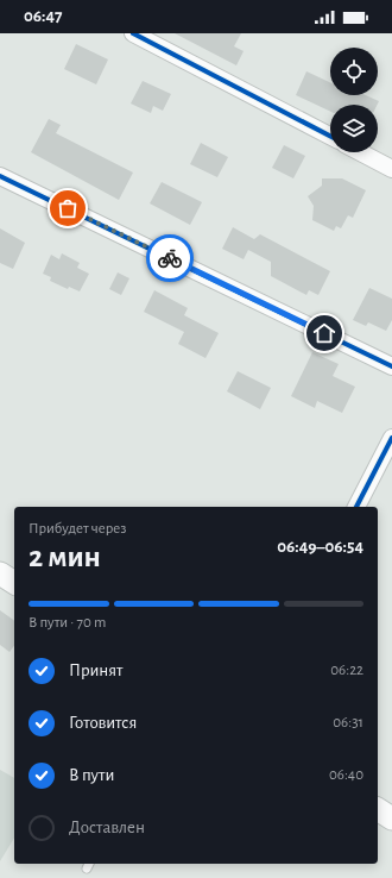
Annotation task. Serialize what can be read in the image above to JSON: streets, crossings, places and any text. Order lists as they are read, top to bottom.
{
  "page": {
    "status": "06:47",
    "heading": ["2 мин", "Прибудет через", "06:49–06:54"],
    "bar": "В пути · 70 m",
    "list": [
      ["Принят", "06:22"],
      ["Готовится", "06:31"],
      ["В пути", "06:40"],
      "Доставлен"
    ]
  }
}
